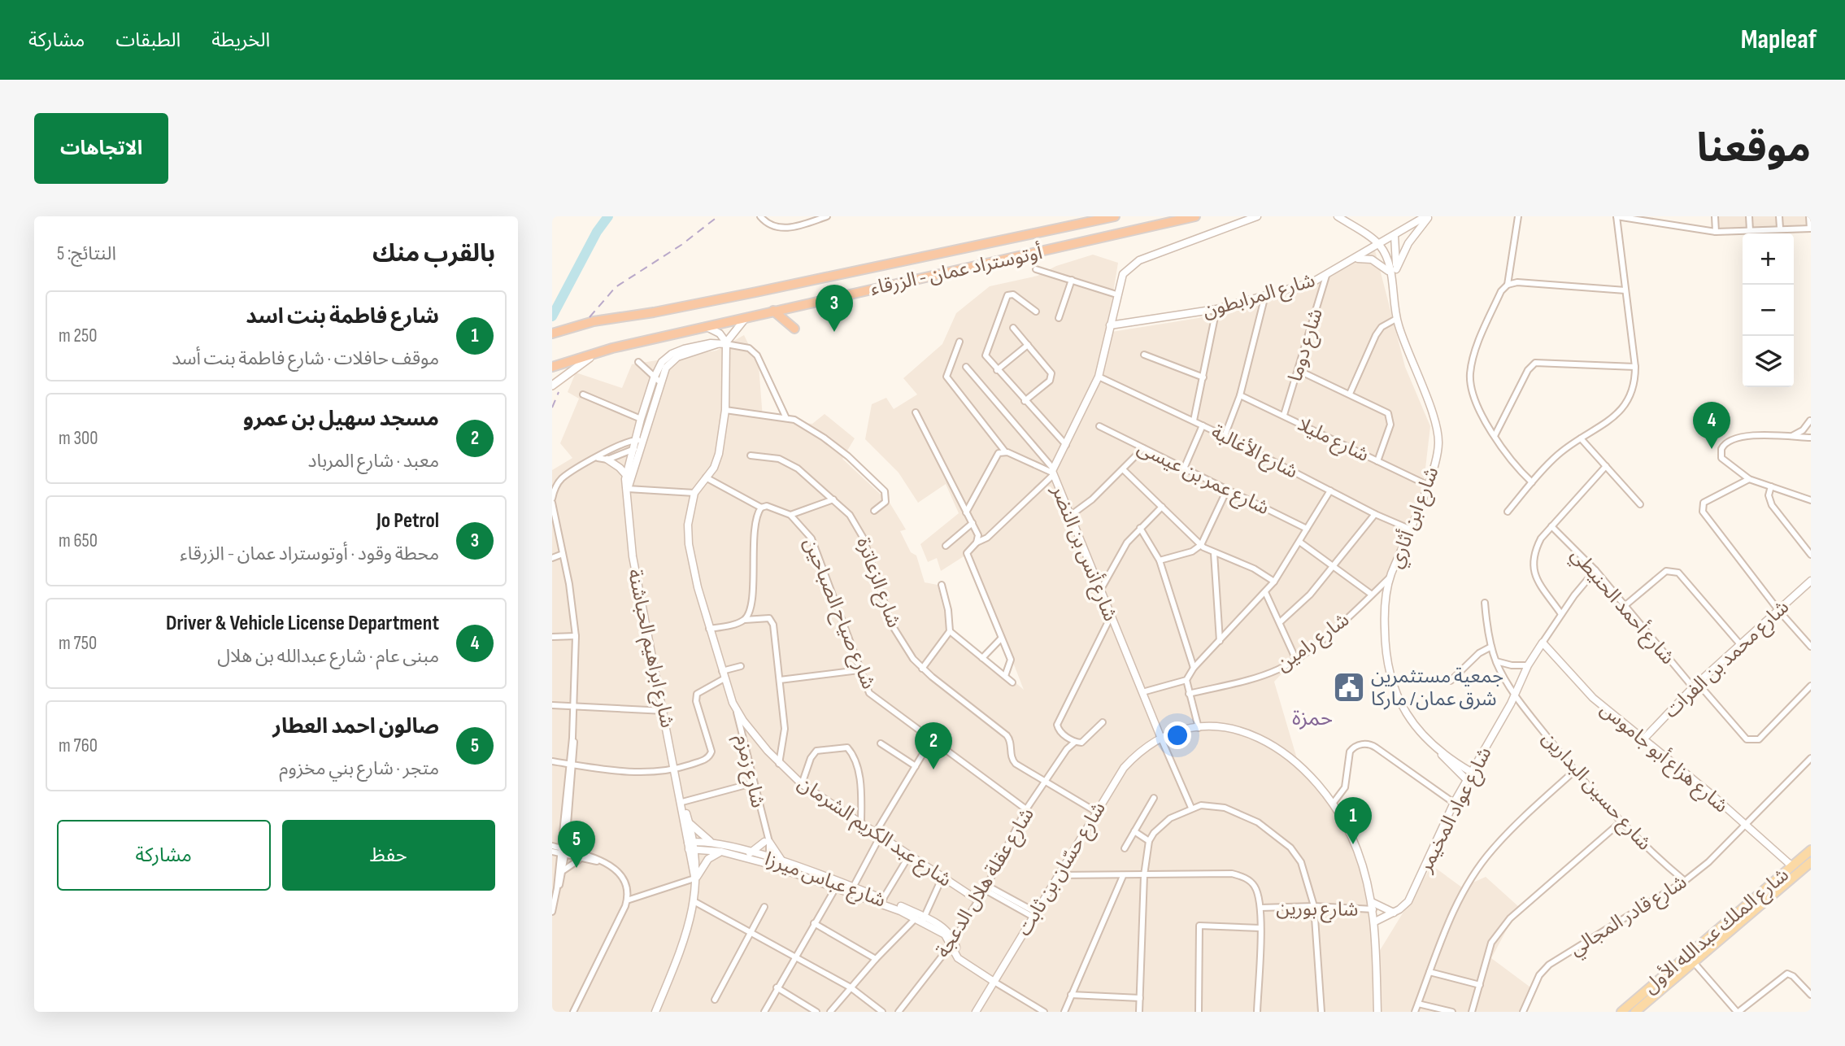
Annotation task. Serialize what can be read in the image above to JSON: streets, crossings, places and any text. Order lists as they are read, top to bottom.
{
  "streets": {
    "highway": ["أوتوستراد عمان - الزرقاء"],
    "main road": ["شارع الملك عبدالله الأول"],
    "street": [
      "شارع المرابطون",
      "شارع دوما",
      "شارع مليلا",
      "شارع الأغالبة",
      "شارع عمر بن عيسى",
      "شارع ابن أثاري",
      "شارع أنس بن النضر",
      "شارع الزعاترة",
      "شارع أحمد الحنيطي",
      "شارع صياح الصباحين",
      "شارع رامين",
      "شارع ابراهيم الحباشنة",
      "شارع محمد بن الفرات",
      "شارع هزاع أبو جاموس",
      "شارع زمزم",
      "شارع حسين البدارين",
      "شارع عواد المخيمر",
      "شارع عبد الكريم الشرمان",
      "شارع حسّان بن ثابت",
      "شارع عباس ميرزا",
      "شارع عقلة هلال الدعجة",
      "شارع بورين",
      "شارع قادر المجالي"
    ]
  },
  "crossings": [
    ["شارع المرابطون", "شارع دوما"],
    ["شارع المرابطون", "شارع ابن أثاري"],
    ["شارع المرابطون", "شارع أنس بن النضر"],
    ["شارع دوما", "شارع مليلا"],
    ["شارع مليلا", "شارع ابن أثاري"],
    ["شارع الأغالبة", "شارع ابن أثاري"],
    ["شارع الأغالبة", "شارع أنس بن النضر"],
    ["شارع ابن أثاري", "شارع رامين"],
    ["شارع ابن أثاري", "شارع عواد المخيمر"],
    ["شارع أنس بن النضر", "شارع حسّان بن ثابت"],
    ["شارع الزعاترة", "شارع حسّان بن ثابت"],
    ["شارع الزعاترة", "شارع عقلة هلال الدعجة"],
    ["شارع أحمد الحنيطي", "شارع محمد بن الفرات"],
    ["شارع أحمد الحنيطي", "شارع عواد المخيمر"],
    ["شارع صياح الصباحين", "شارع عبد الكريم الشرمان"],
    ["شارع صياح الصباحين", "شارع عقلة هلال الدعجة"],
    ["شارع ابراهيم الحباشنة", "شارع عبد الكريم الشرمان"],
    ["شارع ابراهيم الحباشنة", "شارع عباس ميرزا"],
    ["شارع محمد بن الفرات", "شارع هزاع أبو جاموس"],
    ["شارع هزاع أبو جاموس", "شارع عواد المخيمر"],
    ["شارع هزاع أبو جاموس", "شارع قادر المجالي"],
    ["شارع هزاع أبو جاموس", "شارع الملك عبدالله الأول"],
    ["شارع زمزم", "شارع عبد الكريم الشرمان"],
    ["شارع زمزم", "شارع عباس ميرزا"],
    ["شارع حسين البدارين", "شارع عواد المخيمر"],
    ["شارع حسين البدارين", "شارع قادر المجالي"],
    ["شارع عواد المخيمر", "شارع حسّان بن ثابت"],
    ["شارع عبد الكريم الشرمان", "شارع عقلة هلال الدعجة"],
    ["شارع حسّان بن ثابت", "شارع بورين"],
    ["شارع عباس ميرزا", "شارع عقلة هلال الدعجة"]
  ],
  "districts": ["حمزة"],
  "places": {
    "public building": ["جمعية مستثمرين شرق عمان/ ماركا"]
  },
  "page": {
    "header": "Mapleaf",
    "nav": ["الخريطة", "الطبقات", "مشاركة"],
    "title": "موقعنا",
    "buttons": [
      "الاتجاهات",
      ["حفظ", "مشاركة"]
    ],
    "heading": ["بالقرب منك", "النتائج: 5"],
    "map_buttons": ["+", "−"],
    "pins": [
      "3",
      "4",
      "2",
      "1",
      "5"
    ],
    "list": [
      {
        "mark": "1",
        "name": "شارع فاطمة بنت اسد",
        "note": "موقف حافلات · شارع فاطمة بنت أسد",
        "value": "250 m"
      },
      {
        "mark": "2",
        "name": "مسجد سهيل بن عمرو",
        "note": "معبد · شارع المرباد",
        "value": "300 m"
      },
      {
        "mark": "3",
        "name": "Jo Petrol",
        "note": "محطة وقود · أوتوستراد عمان - الزرقاء",
        "value": "650 m"
      },
      {
        "mark": "4",
        "name": "Driver & Vehicle License Department",
        "note": "مبنى عام · شارع عبدالله بن هلال",
        "value": "750 m"
      },
      {
        "mark": "5",
        "name": "صالون احمد العطار",
        "note": "متجر · شارع بني مخزوم",
        "value": "760 m"
      }
    ]
  }
}
